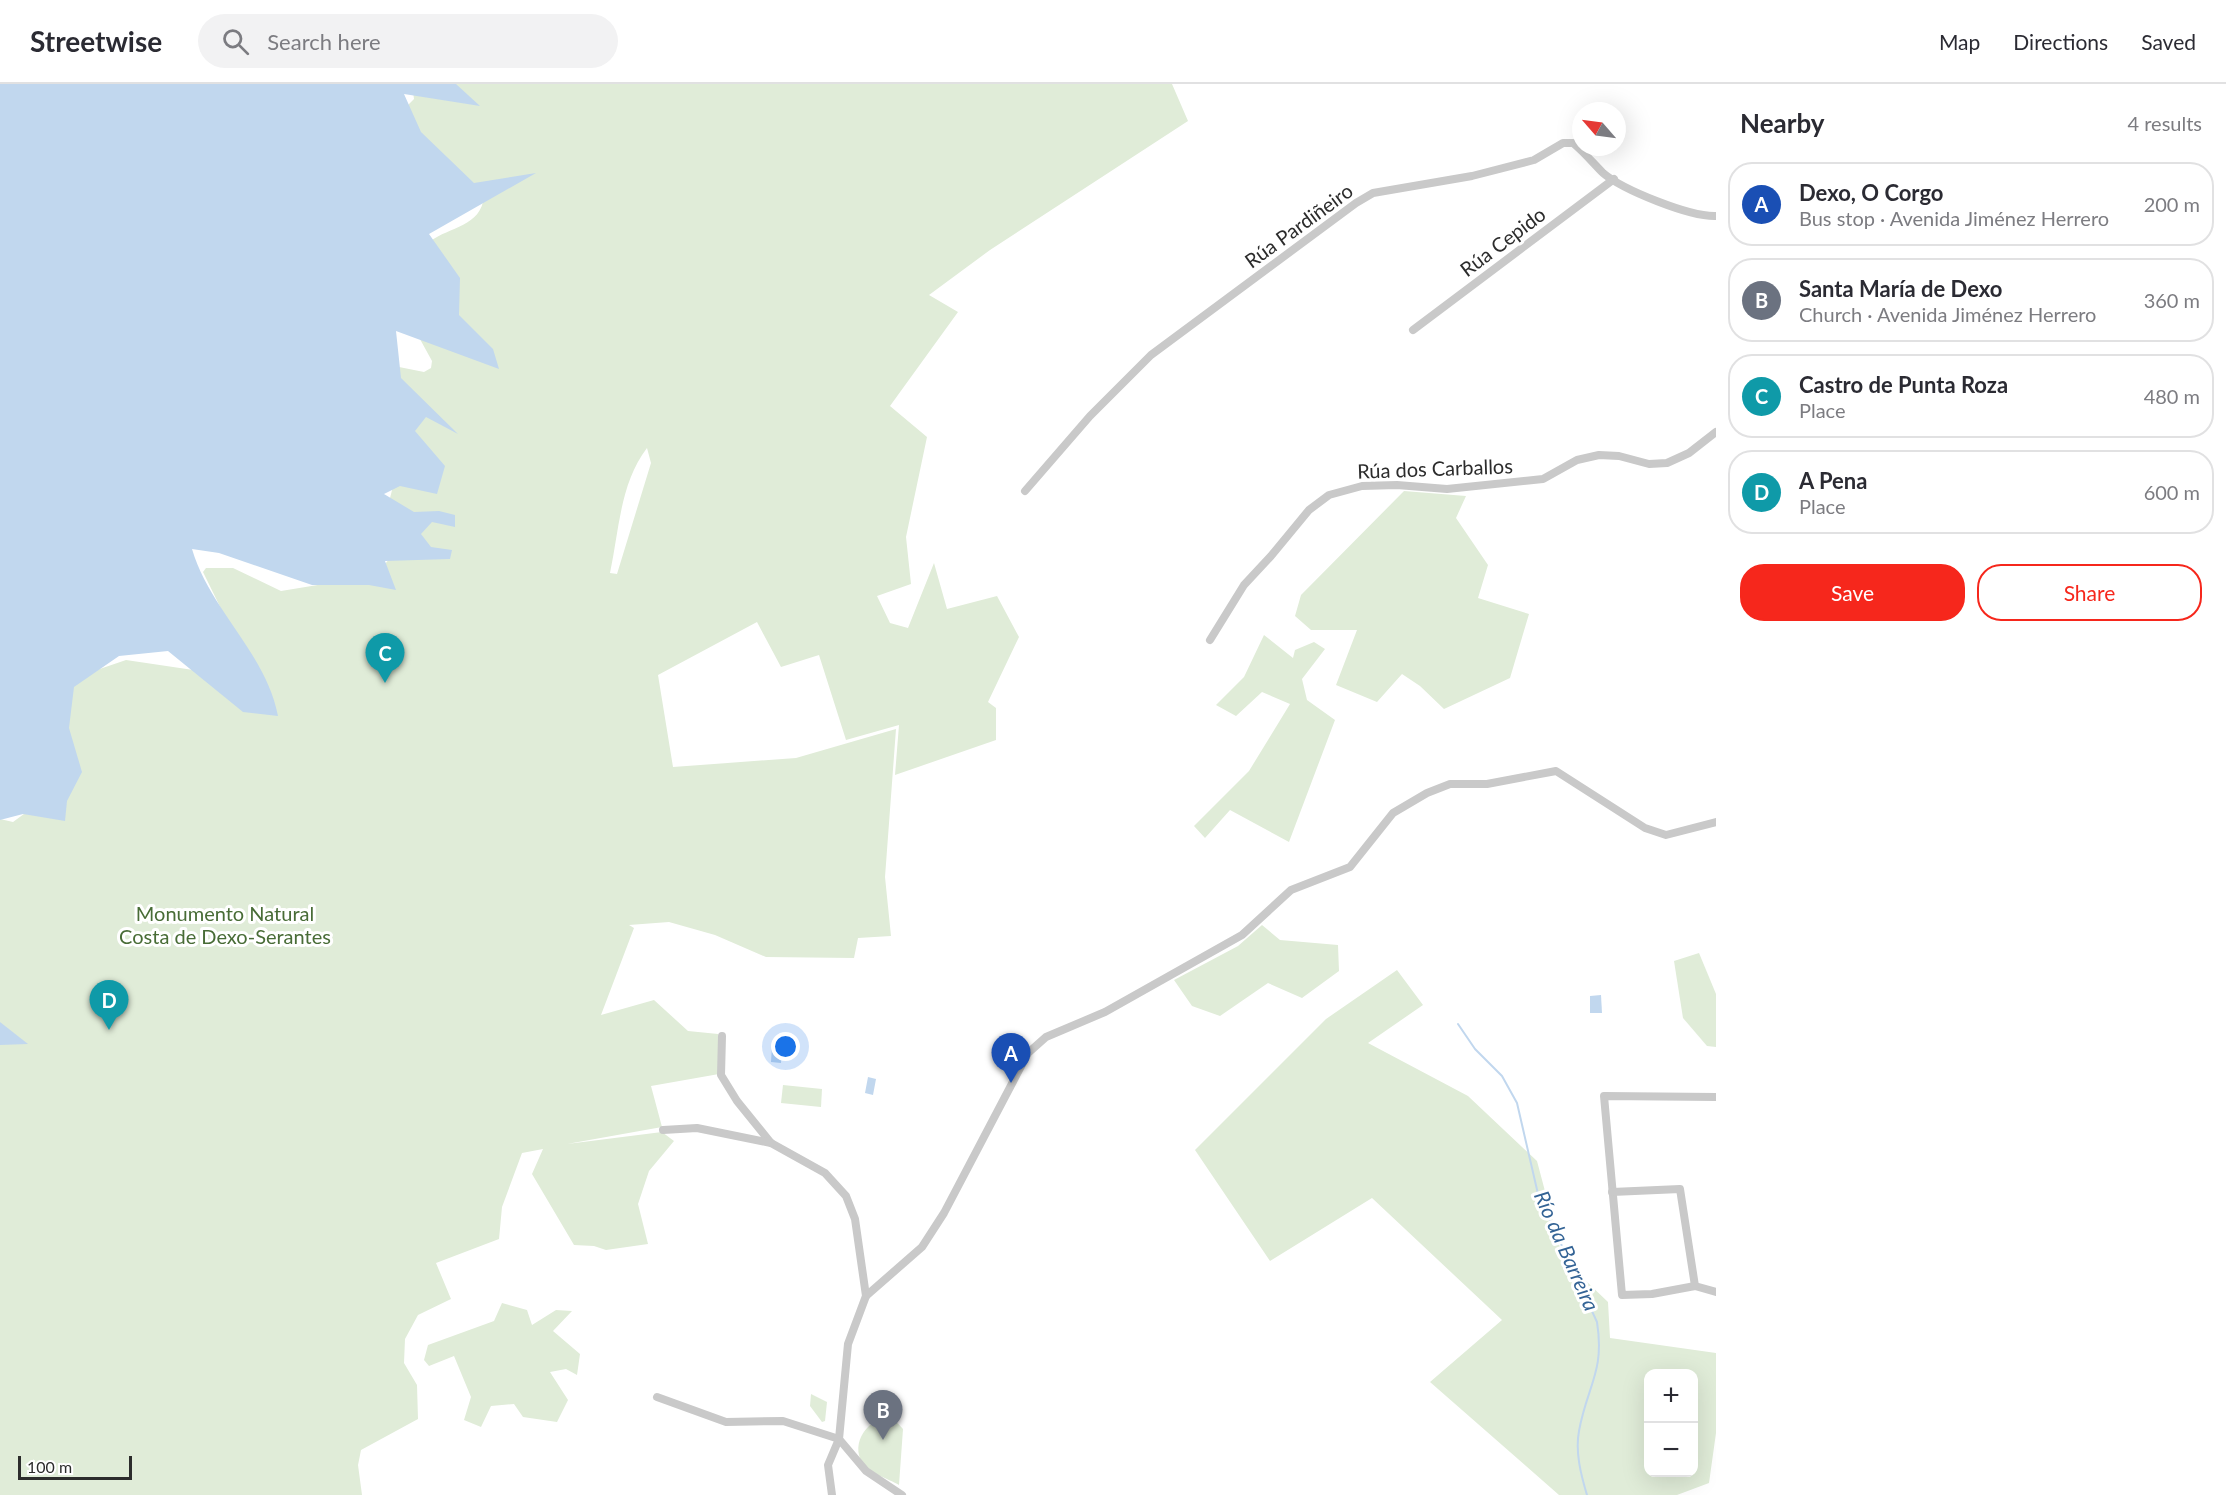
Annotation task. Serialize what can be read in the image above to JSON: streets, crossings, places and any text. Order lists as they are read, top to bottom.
{
  "streets": {
    "street": ["Rúa Pardiñeiro", "Rúa Cepido", "Rúa dos Carballos"]
  },
  "crossings": [
    ["Rúa Pardiñeiro", "Rúa Cepido"]
  ],
  "water": ["Río da Barreira"],
  "parks": ["Monumento Natural Costa de Dexo-Serantes"],
  "scale_bar": "100 m",
  "north": "top left",
  "page": {
    "header": "Streetwise",
    "search": "Search here",
    "nav": ["Map", "Directions", "Saved"],
    "heading": ["Nearby", "4 results"],
    "list": [
      {
        "mark": "A",
        "name": "Dexo, O Corgo",
        "note": "Bus stop · Avenida Jiménez Herrero",
        "value": "200 m"
      },
      {
        "mark": "B",
        "name": "Santa María de Dexo",
        "note": "Church · Avenida Jiménez Herrero",
        "value": "360 m"
      },
      {
        "mark": "C",
        "name": "Castro de Punta Roza",
        "note": "Place",
        "value": "480 m"
      },
      {
        "mark": "D",
        "name": "A Pena",
        "note": "Place",
        "value": "600 m"
      }
    ],
    "buttons": ["Save", "Share"],
    "pins": [
      "C",
      "D",
      "A",
      "B"
    ],
    "map_buttons": ["+", "−"],
    "scale": "100 m"
  }
}
